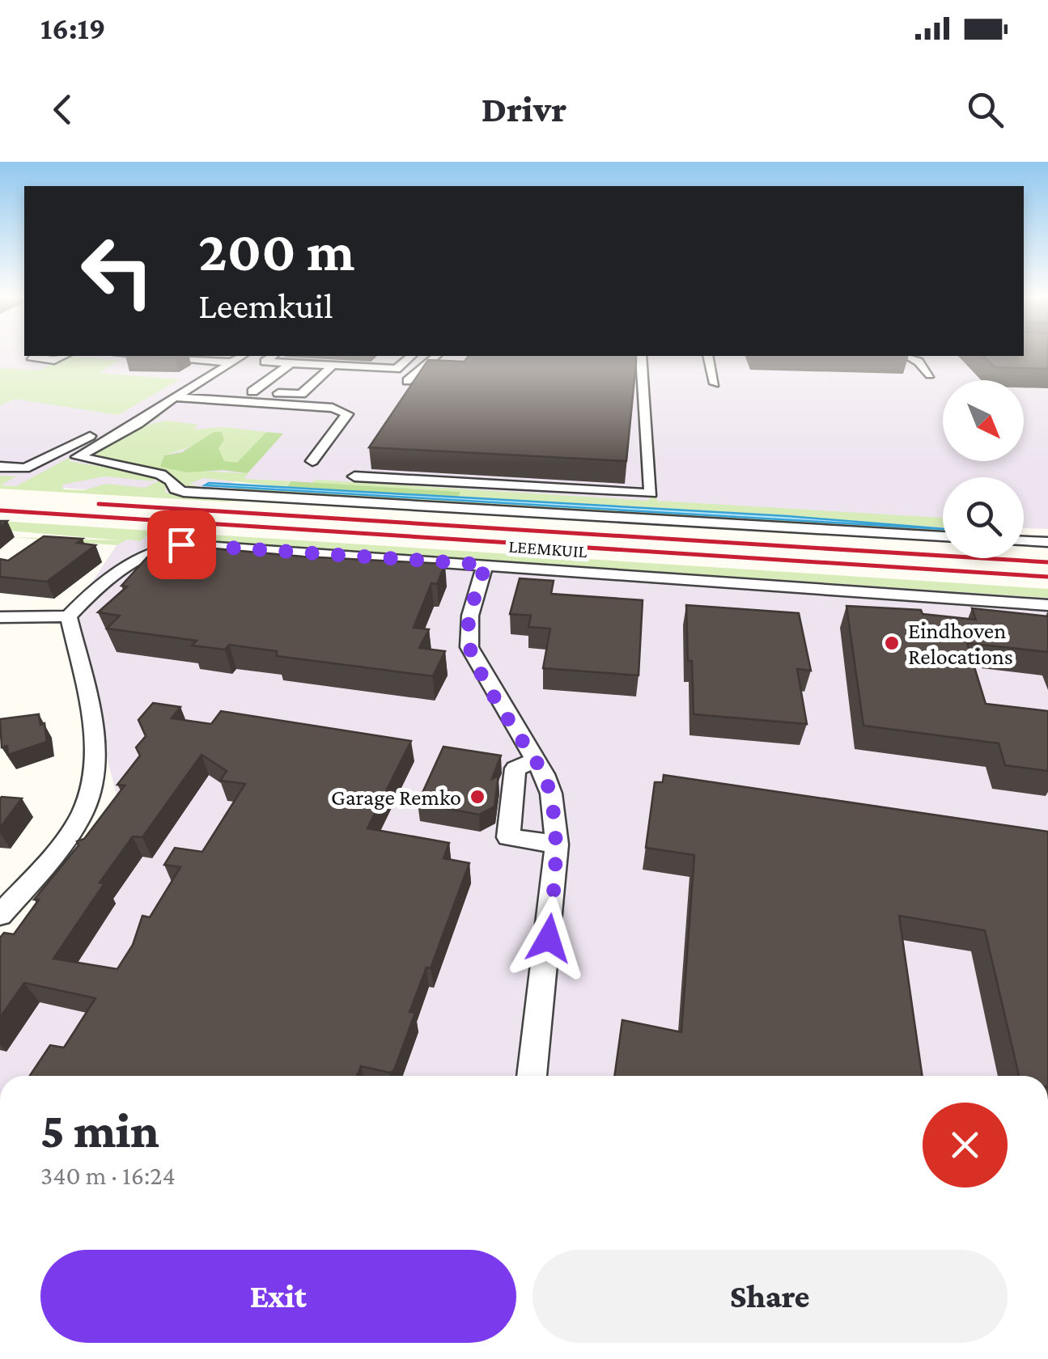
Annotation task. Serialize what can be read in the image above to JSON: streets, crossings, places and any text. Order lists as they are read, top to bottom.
{
  "streets": {
    "street": ["LEEMKUIL"]
  },
  "places": ["Eindhoven Relocations", "Garage Remko"],
  "north": "bottom right",
  "page": {
    "status": "16:19",
    "header": "Drivr",
    "turn": ["200 m", "Leemkuil"],
    "heading": ["5 min", "340 m · 16:24"],
    "buttons": ["Exit", "Share"]
  }
}
